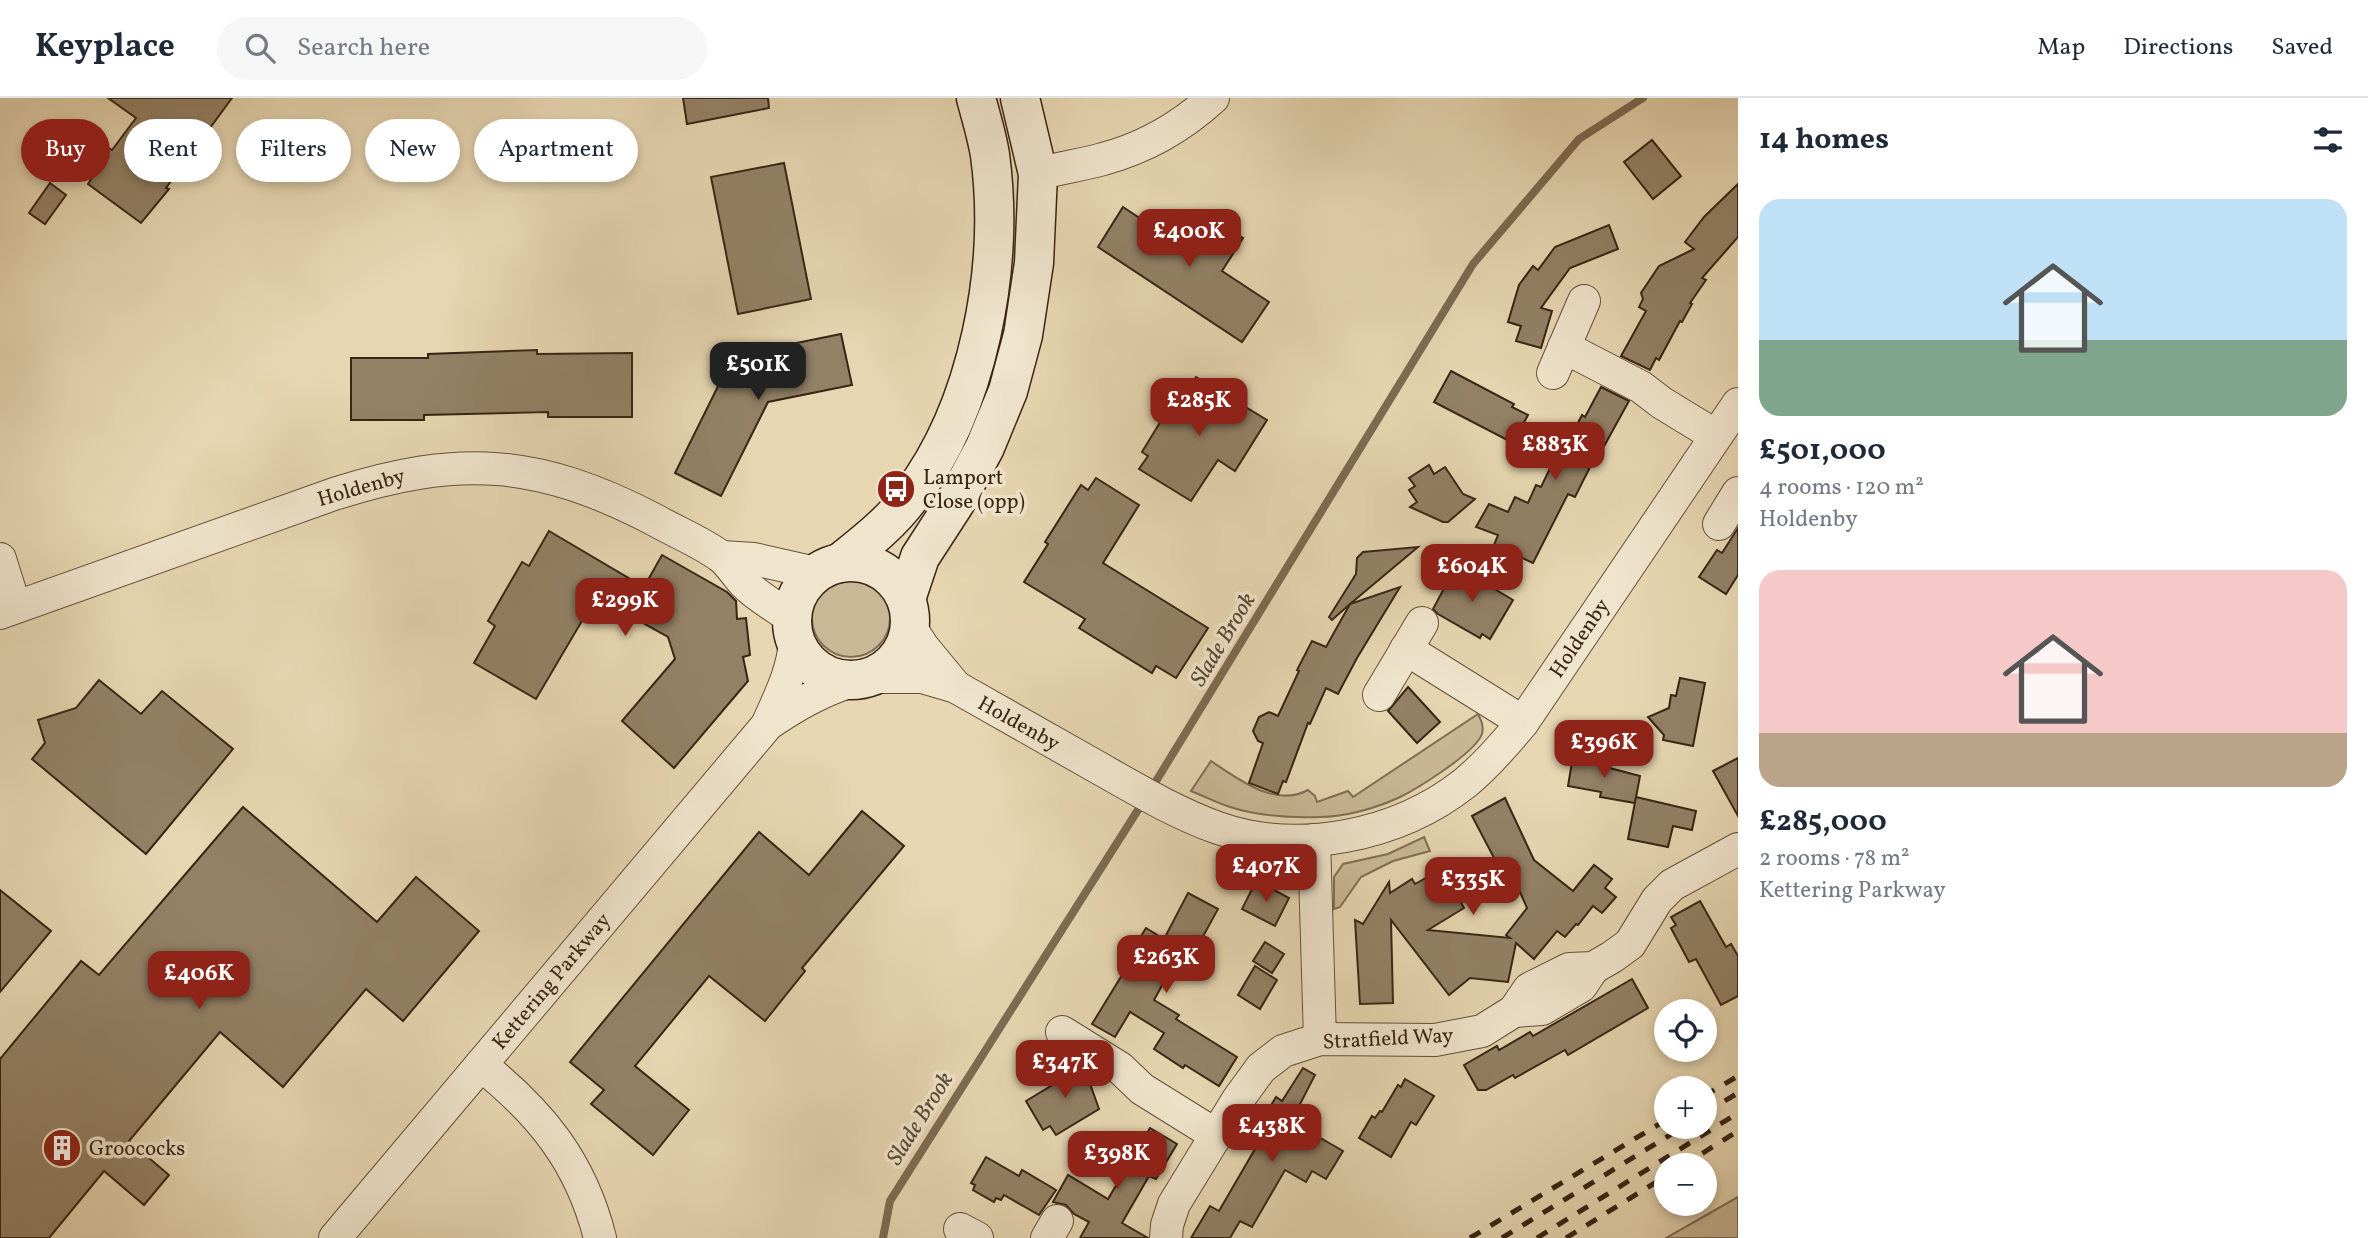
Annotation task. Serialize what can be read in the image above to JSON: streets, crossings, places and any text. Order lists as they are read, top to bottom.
{
  "streets": {
    "street": ["Holdenby", "Kettering Parkway", "Stratfield Way"]
  },
  "crossings": [
    ["Holdenby", "Kettering Parkway"]
  ],
  "water": ["Slade Brook"],
  "places": {
    "bus stop": ["Lamport Close (opp)"],
    "building": ["Groococks"]
  },
  "page": {
    "header": "Keyplace",
    "search": "Search here",
    "nav": ["Map", "Directions", "Saved"],
    "heading": "14 homes",
    "chip": [
      "Buy",
      "Rent",
      "Filters",
      "New",
      "Apartment"
    ],
    "list": [
      {
        "name": "£501,000",
        "note": "4 rooms · 120 m² · Holdenby"
      },
      {
        "name": "£285,000",
        "note": "2 rooms · 78 m² · Kettering Parkway"
      }
    ],
    "price": [
      "£400K",
      "£501K",
      "£285K",
      "£883K",
      "£604K",
      "£299K",
      "£396K",
      "£407K",
      "£335K",
      "£263K",
      "£406K",
      "£347K",
      "£438K",
      "£398K"
    ],
    "map_buttons": ["+", "−"]
  }
}
